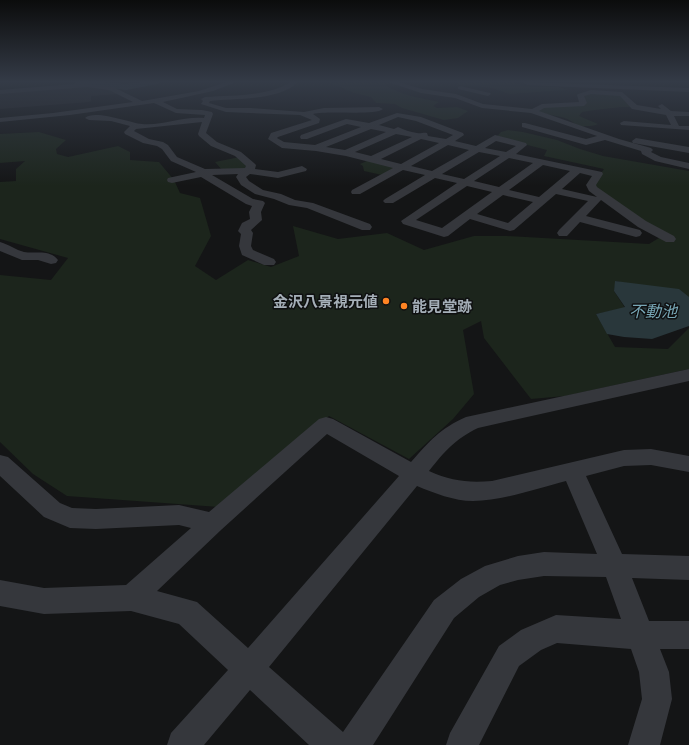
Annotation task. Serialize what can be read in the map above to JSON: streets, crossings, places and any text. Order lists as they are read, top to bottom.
{
  "water": ["不動池"],
  "places": ["金沢八景視元値", "能見堂跡"]
}
